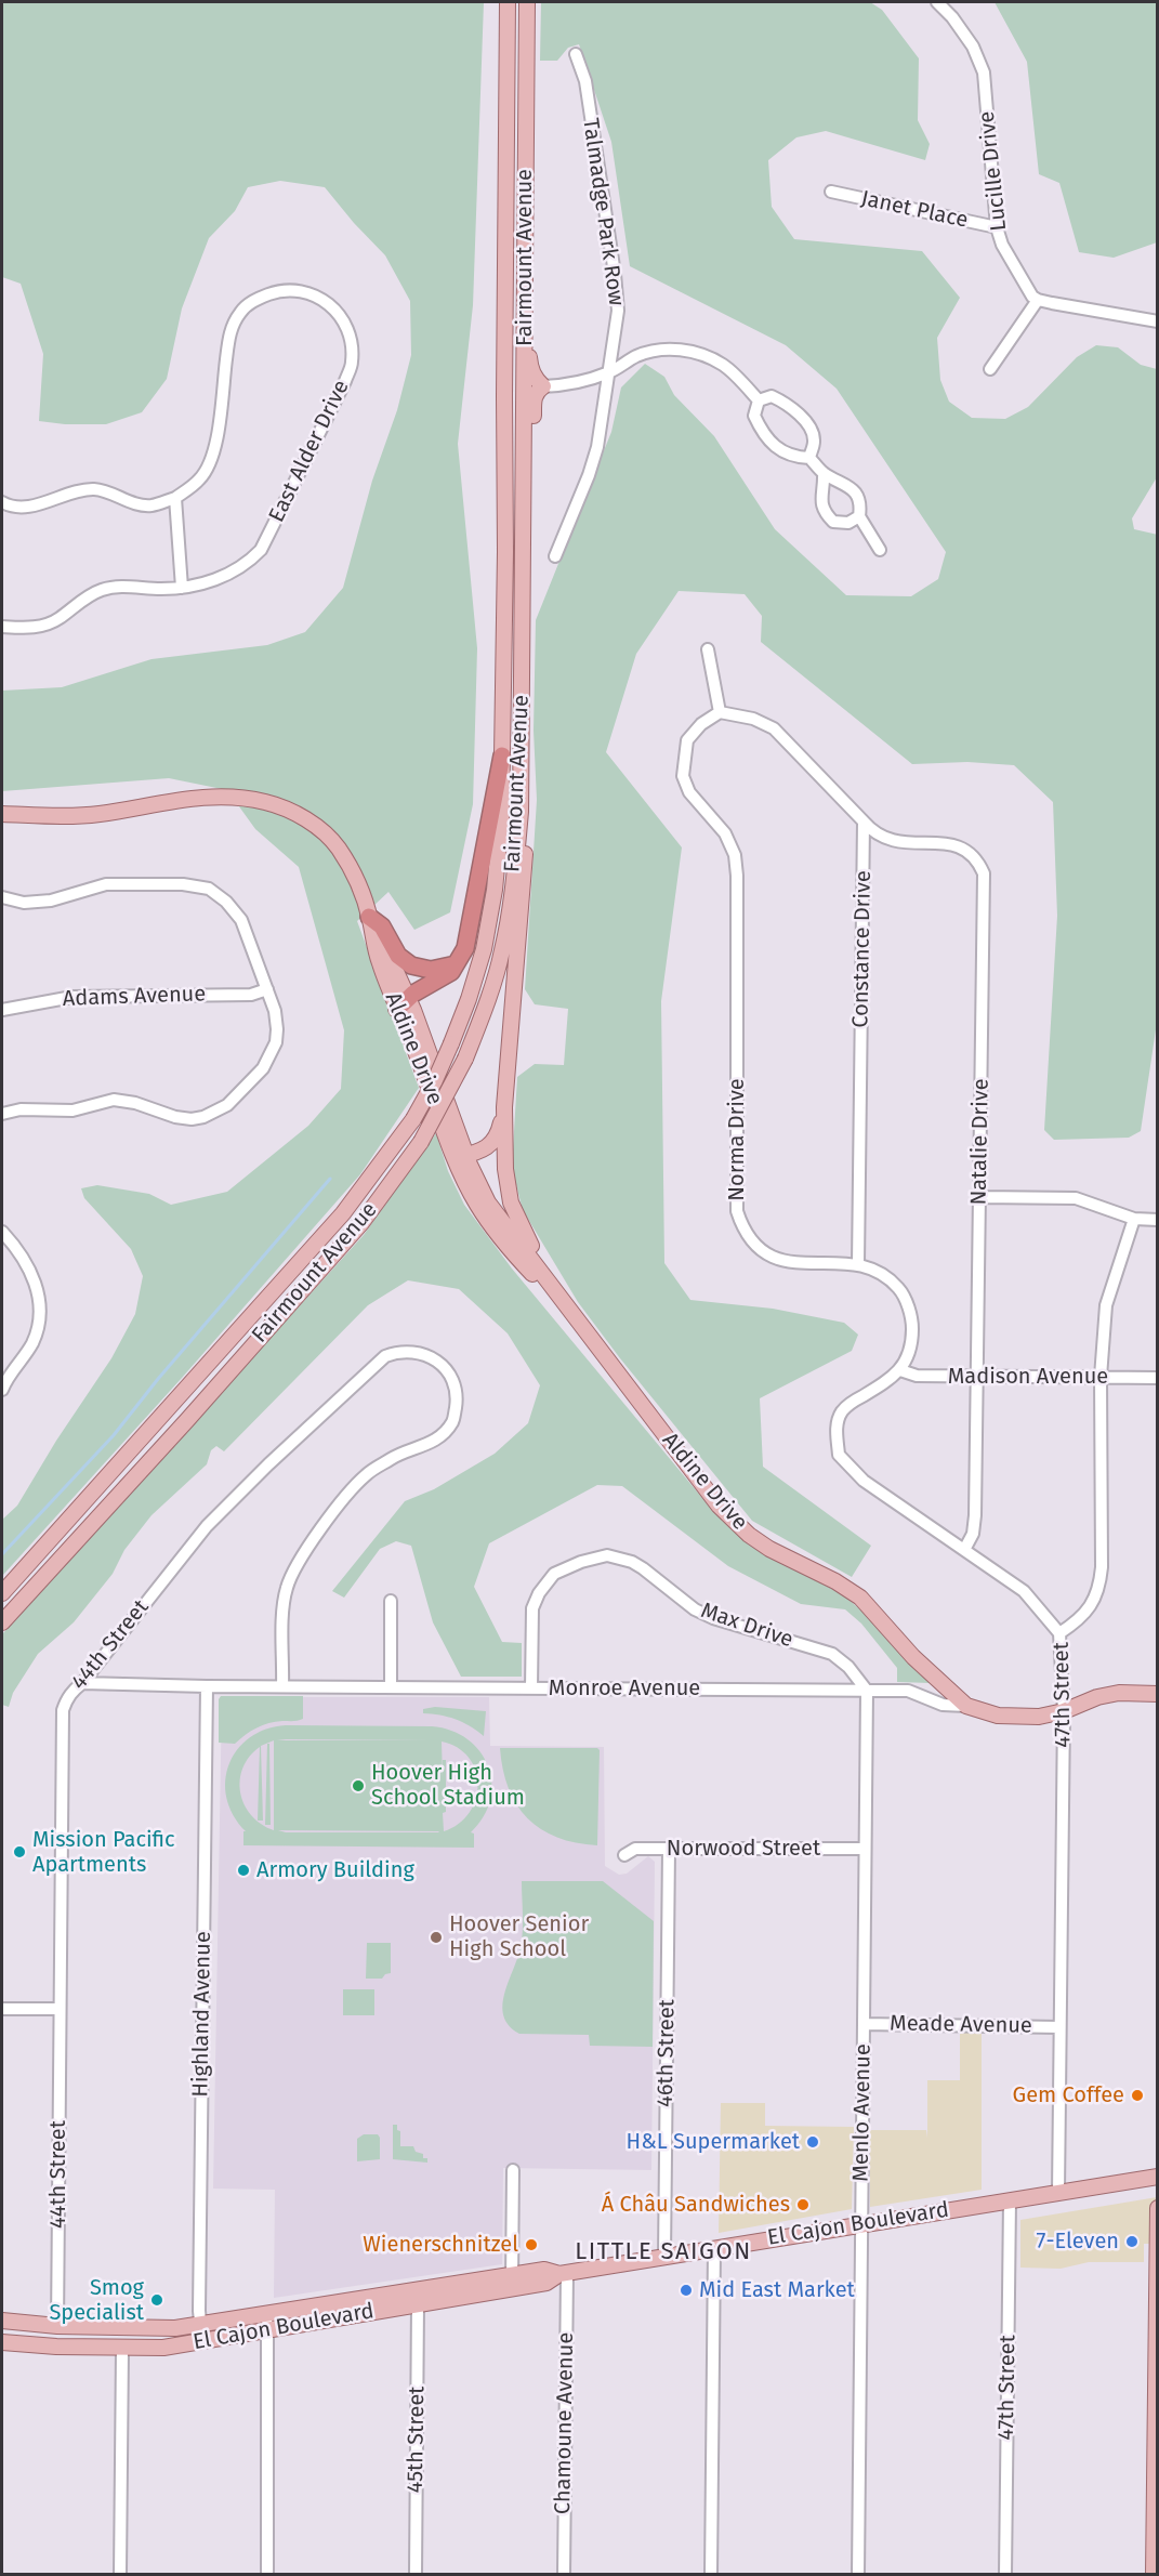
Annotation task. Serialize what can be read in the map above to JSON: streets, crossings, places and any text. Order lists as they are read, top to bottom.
{
  "streets": {
    "main road": [
      "Fairmount Avenue",
      "Aldine Drive",
      "Monroe Avenue",
      "El Cajon Boulevard"
    ],
    "street": [
      "Lucille Drive",
      "Janet Place",
      "Talmadge Park Row",
      "East Alder Drive",
      "Constance Drive",
      "Adams Avenue",
      "Norma Drive",
      "Natalie Drive",
      "Madison Avenue",
      "Max Drive",
      "44th Street",
      "47th Street",
      "Norwood Street",
      "Highland Avenue",
      "Meade Avenue",
      "46th Street",
      "Menlo Avenue",
      "Chamoune Avenue",
      "45th Street"
    ]
  },
  "crossings": [
    ["Lucille Drive", "Janet Place"],
    ["Constance Drive", "Norma Drive"],
    ["Constance Drive", "Natalie Drive"],
    ["Aldine Drive", "Monroe Avenue"],
    ["Norma Drive", "Madison Avenue"],
    ["Natalie Drive", "Madison Avenue"],
    ["Madison Avenue", "47th Street"],
    ["Max Drive", "Monroe Avenue"],
    ["Max Drive", "Menlo Avenue"],
    ["44th Street", "Monroe Avenue"],
    ["44th Street", "El Cajon Boulevard"],
    ["Monroe Avenue", "47th Street"],
    ["Monroe Avenue", "Highland Avenue"],
    ["Monroe Avenue", "Menlo Avenue"],
    ["47th Street", "Meade Avenue"],
    ["47th Street", "El Cajon Boulevard"],
    ["Norwood Street", "46th Street"],
    ["Norwood Street", "Menlo Avenue"],
    ["Highland Avenue", "El Cajon Boulevard"],
    ["Meade Avenue", "Menlo Avenue"],
    ["46th Street", "El Cajon Boulevard"],
    ["Menlo Avenue", "El Cajon Boulevard"],
    ["El Cajon Boulevard", "Chamoune Avenue"],
    ["El Cajon Boulevard", "45th Street"]
  ],
  "districts": ["LITTLE SAIGON"],
  "places": [
    "Hoover High School Stadium",
    "Mission Pacific Apartments",
    "Armory Building",
    "Hoover Senior High School",
    "Gem Coffee",
    "H&L Supermarket",
    "Á Châu Sandwiches",
    "7-Eleven",
    "Wienerschnitzel",
    "Mid East Market",
    "Smog Specialist"
  ]
}
